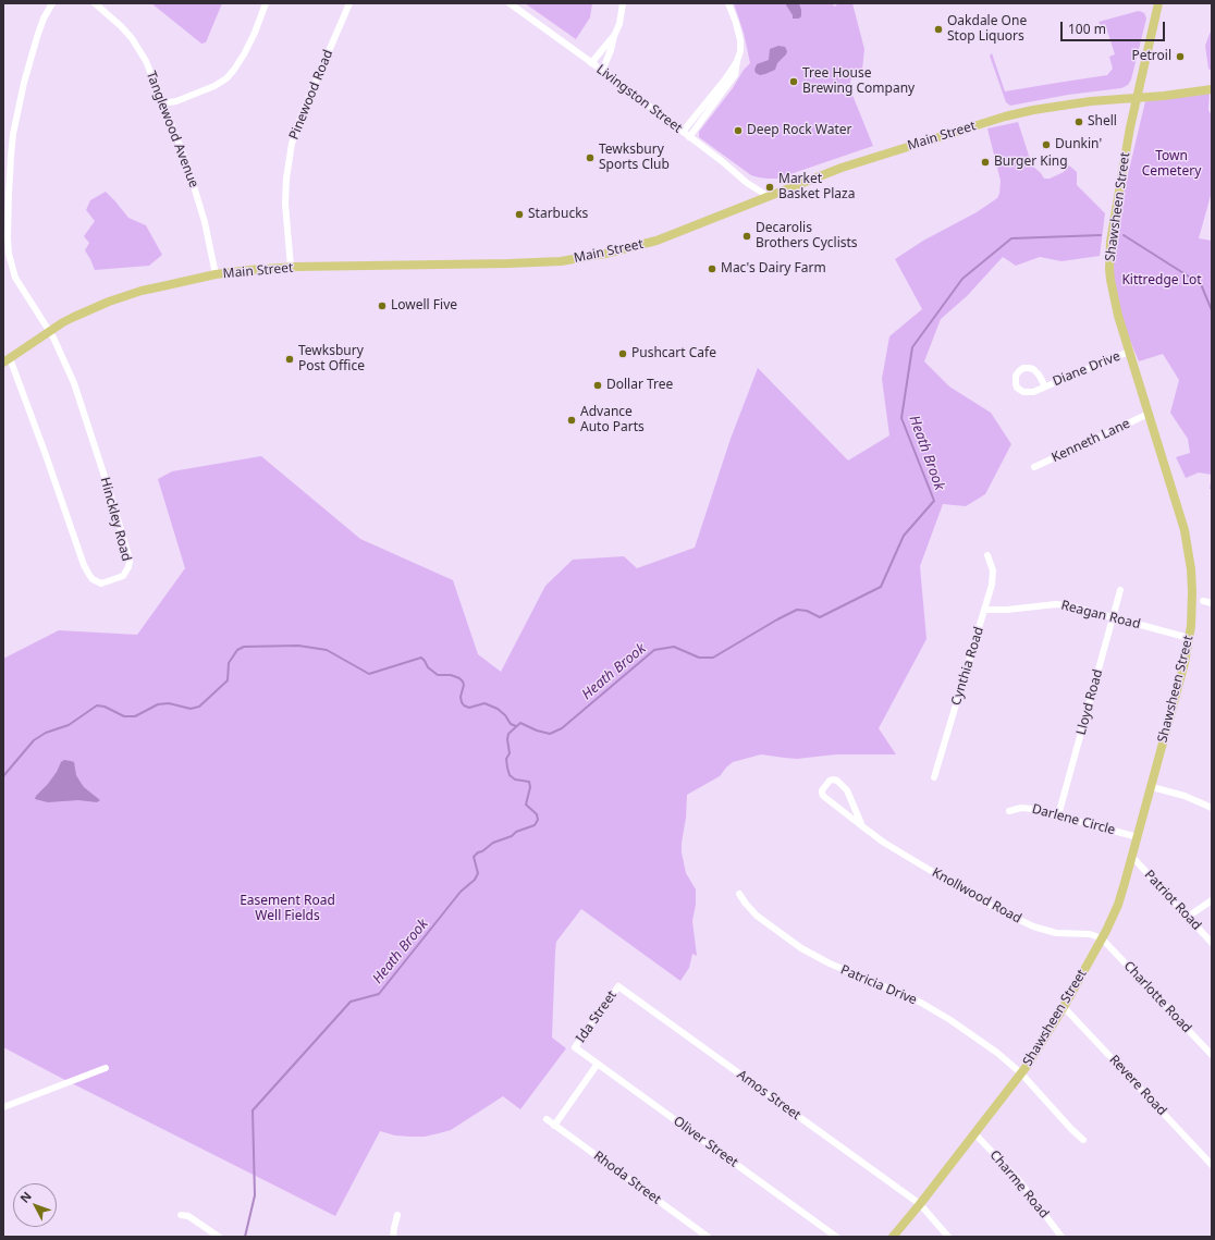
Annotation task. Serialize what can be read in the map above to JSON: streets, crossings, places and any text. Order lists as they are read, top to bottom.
{
  "streets": {
    "main road": ["Main Street", "Shawsheen Street"],
    "street": [
      "Pinewood Road",
      "Livingston Street",
      "Tanglewood Avenue",
      "Diane Drive",
      "Kenneth Lane",
      "Hinckley Road",
      "Reagan Road",
      "Cynthia Road",
      "Lloyd Road",
      "Darlene Circle",
      "Knollwood Road",
      "Patriot Road",
      "Patricia Drive",
      "Charlotte Road",
      "Ida Street",
      "Revere Road",
      "Amos Street",
      "Oliver Street",
      "Rhoda Street",
      "Charme Road"
    ]
  },
  "crossings": [
    ["Pinewood Road", "Main Street"],
    ["Livingston Street", "Main Street"],
    ["Tanglewood Avenue", "Main Street"],
    ["Main Street", "Shawsheen Street"],
    ["Main Street", "Hinckley Road"],
    ["Shawsheen Street", "Diane Drive"],
    ["Shawsheen Street", "Kenneth Lane"],
    ["Shawsheen Street", "Reagan Road"],
    ["Shawsheen Street", "Darlene Circle"],
    ["Shawsheen Street", "Knollwood Road"],
    ["Shawsheen Street", "Patriot Road"],
    ["Shawsheen Street", "Patricia Drive"],
    ["Shawsheen Street", "Charlotte Road"],
    ["Shawsheen Street", "Revere Road"],
    ["Shawsheen Street", "Amos Street"],
    ["Shawsheen Street", "Charme Road"],
    ["Reagan Road", "Cynthia Road"],
    ["Reagan Road", "Lloyd Road"],
    ["Lloyd Road", "Darlene Circle"],
    ["Knollwood Road", "Charlotte Road"],
    ["Ida Street", "Amos Street"],
    ["Ida Street", "Oliver Street"]
  ],
  "water": ["Heath Brook"],
  "parks": ["Town Cemetery", "Kittredge Lot", "Easement Road Well Fields"],
  "places": [
    "Oakdale One Stop Liquors",
    "Petroil",
    "Tree House Brewing Company",
    "Shell",
    "Deep Rock Water",
    "Dunkin'",
    "Tewksbury Sports Club",
    "Burger King",
    "Market Basket Plaza",
    "Starbucks",
    "Decarolis Brothers Cyclists",
    "Mac's Dairy Farm",
    "Lowell Five",
    "Pushcart Cafe",
    "Tewksbury Post Office",
    "Dollar Tree",
    "Advance Auto Parts"
  ],
  "scale_bar": "100 m",
  "north": "top left"
}
